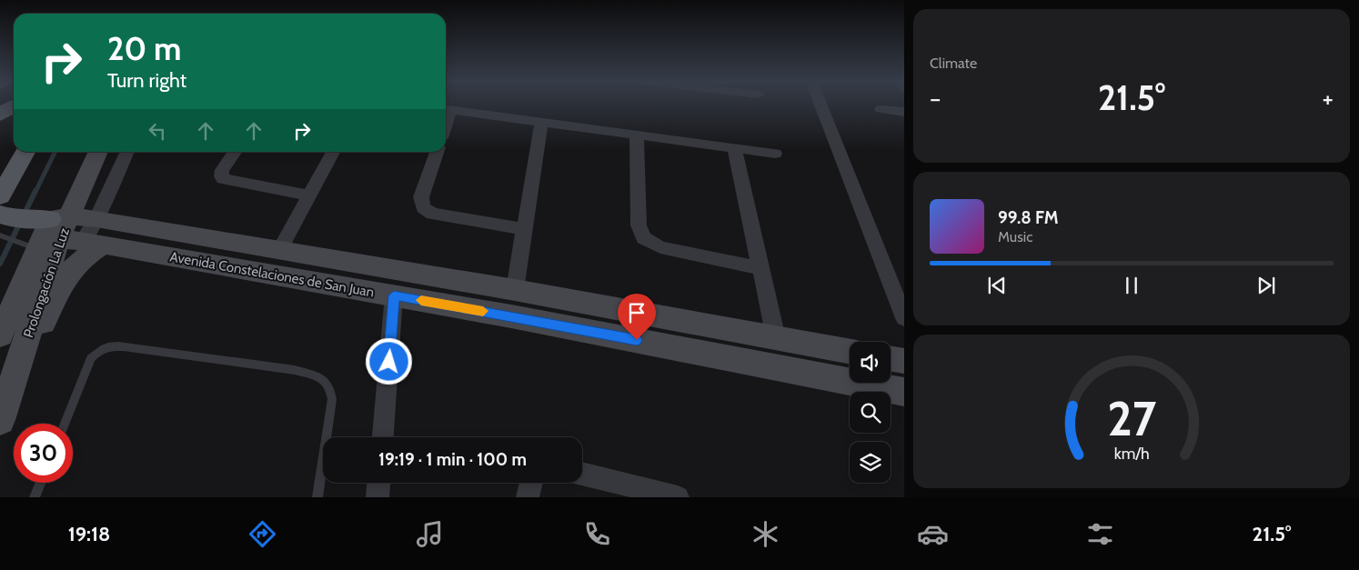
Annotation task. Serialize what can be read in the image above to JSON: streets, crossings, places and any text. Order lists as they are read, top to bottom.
{
  "streets": {
    "street": ["Avenida Constelaciones de San Juan", "Prolongación La Luz"]
  },
  "crossings": [
    ["Avenida Constelaciones de San Juan", "Prolongación La Luz"]
  ],
  "page": {
    "tile": "Climate",
    "turn": ["20 m", "Turn right"],
    "heat": ["−", "21.5°", "+"],
    "song": ["99.8 FM", "Music"],
    "limit": "30",
    "trip": "19:19 · 1 min · 100 m",
    "tabs": ["19:18", "21.5°"],
    "gauge": ["27", "km/h"]
  }
}
